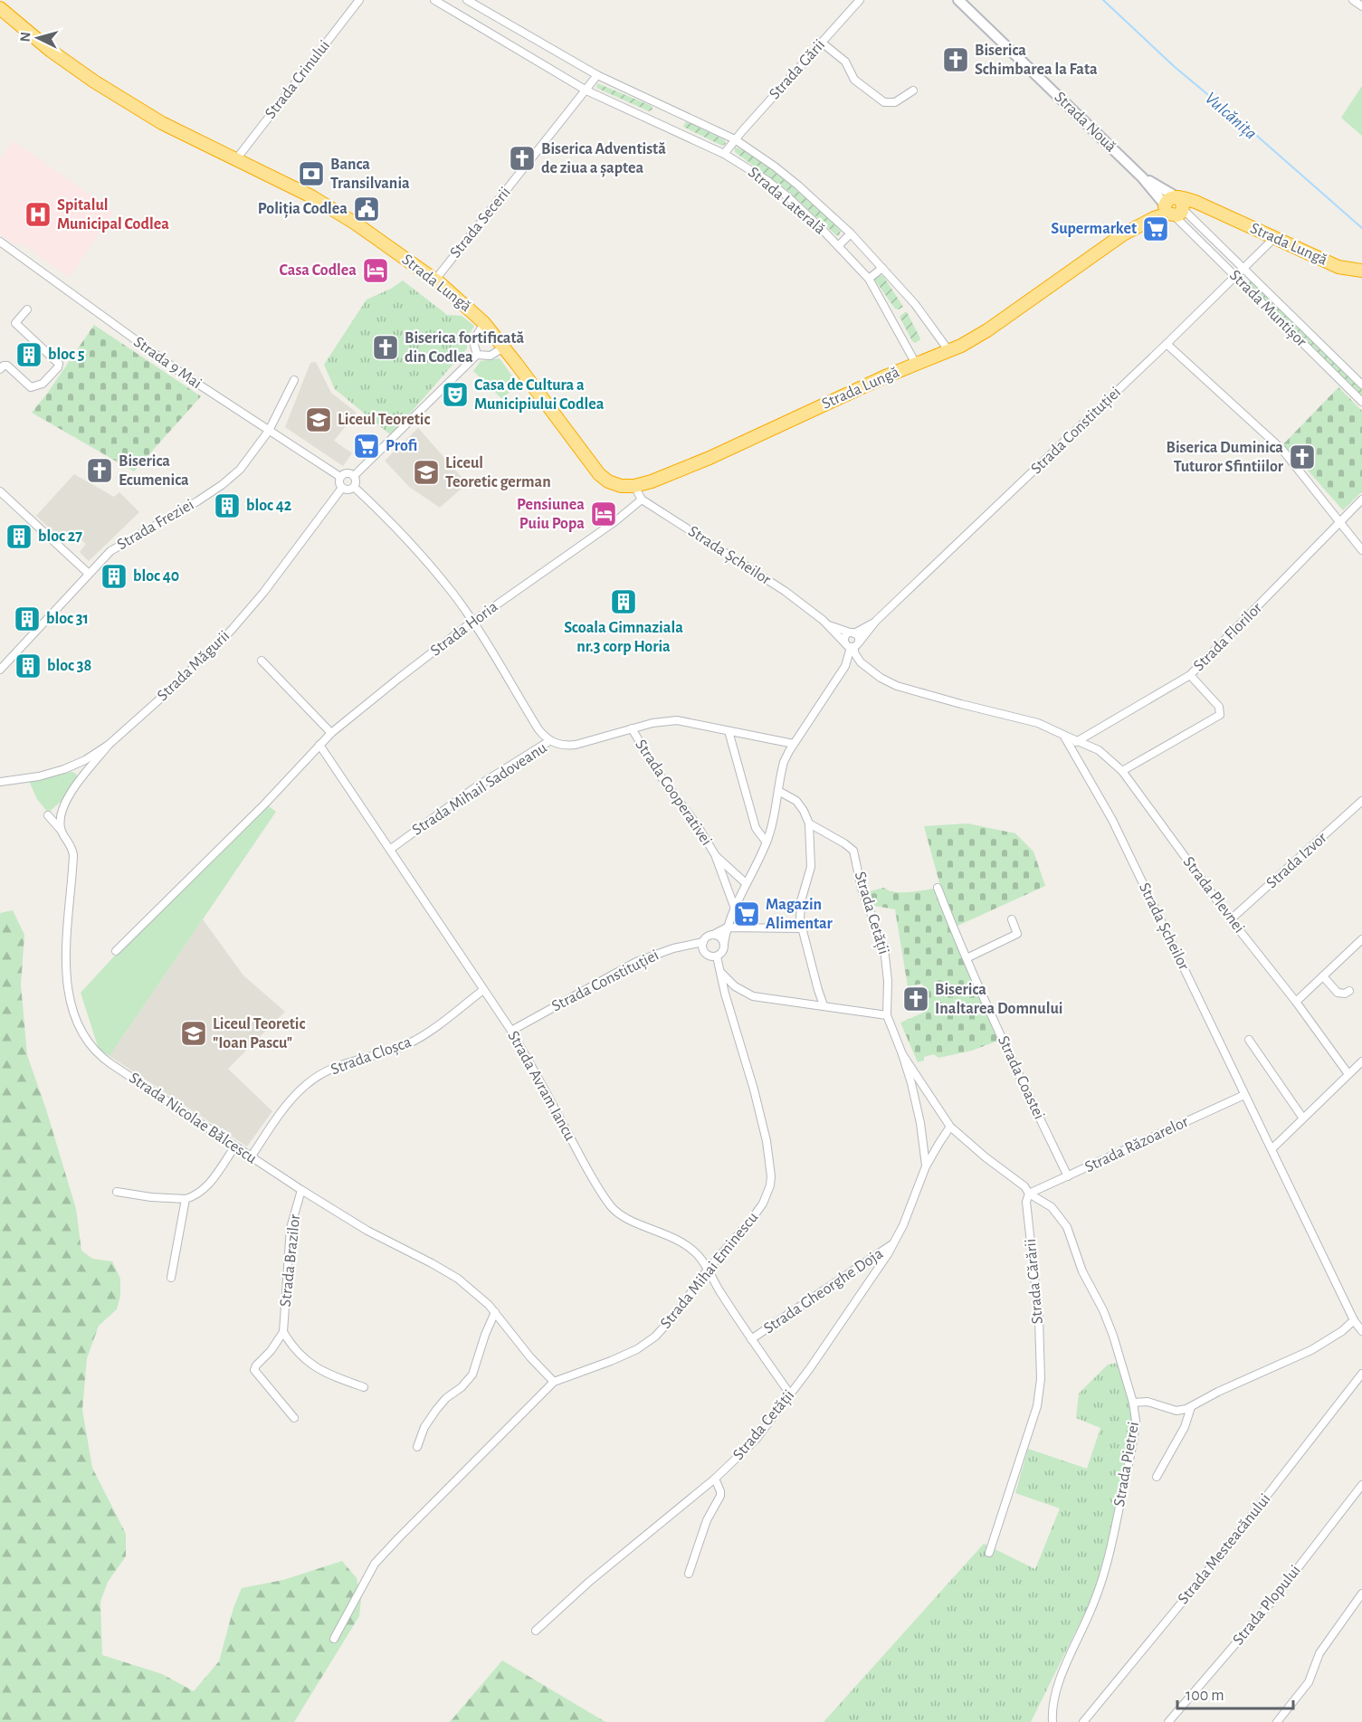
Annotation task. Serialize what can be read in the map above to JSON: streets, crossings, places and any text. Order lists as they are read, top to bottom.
{
  "streets": {
    "highway": ["Strada Lungă"],
    "main road": ["Strada Nouă"],
    "street": [
      "Strada Gării",
      "Strada Crinului",
      "Strada Laterală",
      "Strada Secerii",
      "Strada Muntișor",
      "Strada 9 Mai",
      "Strada Constituției",
      "Strada Freziei",
      "Strada Șcheilor",
      "Strada Horia",
      "Strada Florilor",
      "Strada Măgurii",
      "Strada Mihail Sadoveanu",
      "Strada Cooperativei",
      "Strada Izvor",
      "Strada Plevnei",
      "Strada Cetății",
      "Strada Cloșca",
      "Strada Coastei",
      "Strada Avram Iancu",
      "Strada Nicolae Bălcescu",
      "Strada Răzoarelor",
      "Strada Brazilor",
      "Strada Mihai Eminescu",
      "Strada Cărării",
      "Strada Gheorghe Doja",
      "Strada Pietrei",
      "Strada Mesteacănului",
      "Strada Plopului"
    ]
  },
  "crossings": [
    ["Strada Gării", "Strada Laterală"],
    ["Strada Crinului", "Strada Lungă"],
    ["Strada Nouă", "Strada Lungă"],
    ["Strada Nouă", "Strada Muntișor"],
    ["Strada Laterală", "Strada Secerii"],
    ["Strada Laterală", "Strada Lungă"],
    ["Strada Secerii", "Strada Lungă"],
    ["Strada Lungă", "Strada Muntișor"],
    ["Strada Lungă", "Strada Constituției"],
    ["Strada Lungă", "Strada Șcheilor"],
    ["Strada Muntișor", "Strada Constituției"],
    ["Strada 9 Mai", "Strada Freziei"],
    ["Strada 9 Mai", "Strada Măgurii"],
    ["Strada Constituției", "Strada Șcheilor"],
    ["Strada Constituției", "Strada Mihail Sadoveanu"],
    ["Strada Constituției", "Strada Cooperativei"],
    ["Strada Constituției", "Strada Cetății"],
    ["Strada Constituției", "Strada Avram Iancu"],
    ["Strada Constituției", "Strada Mihai Eminescu"],
    ["Strada Șcheilor", "Strada Horia"],
    ["Strada Șcheilor", "Strada Florilor"],
    ["Strada Șcheilor", "Strada Plevnei"],
    ["Strada Șcheilor", "Strada Răzoarelor"],
    ["Strada Horia", "Strada Avram Iancu"],
    ["Strada Florilor", "Strada Plevnei"],
    ["Strada Mihail Sadoveanu", "Strada Cooperativei"],
    ["Strada Mihail Sadoveanu", "Strada Avram Iancu"],
    ["Strada Izvor", "Strada Plevnei"],
    ["Strada Cetății", "Strada Avram Iancu"],
    ["Strada Cetății", "Strada Gheorghe Doja"],
    ["Strada Cloșca", "Strada Avram Iancu"],
    ["Strada Cloșca", "Strada Nicolae Bălcescu"],
    ["Strada Coastei", "Strada Răzoarelor"],
    ["Strada Avram Iancu", "Strada Mihai Eminescu"],
    ["Strada Avram Iancu", "Strada Gheorghe Doja"],
    ["Strada Nicolae Bălcescu", "Strada Brazilor"],
    ["Strada Nicolae Bălcescu", "Strada Mihai Eminescu"],
    ["Strada Răzoarelor", "Strada Cărării"],
    ["Strada Răzoarelor", "Strada Pietrei"],
    ["Strada Cărării", "Strada Pietrei"]
  ],
  "water": ["Vulcănița"],
  "places": {
    "church": [
      "Biserica Schimbarea la Fata",
      "Biserica Adventistă de ziua a șaptea",
      "Biserica fortificată din Codlea",
      "Biserica Duminica Tuturor Sfintiilor",
      "Biserica Ecumenica",
      "Biserica Inaltarea Domnului"
    ],
    "bank": ["Banca Transilvania"],
    "public building": ["Poliția Codlea"],
    "hospital": ["Spitalul Municipal Codlea"],
    "supermarket": ["Supermarket", "Profi", "Magazin Alimentar"],
    "hotel": ["Casa Codlea", "Pensiunea Puiu Popa"],
    "building": [
      "bloc 5",
      "bloc 42",
      "bloc 27",
      "bloc 40",
      "Scoala Gimnaziala nr.3 corp Horia",
      "bloc 31",
      "bloc 38"
    ],
    "theatre": ["Casa de Cultura a Municipiului Codlea"],
    "school or university": ["Liceul Teoretic", "Liceul Teoretic german", "Liceul Teoretic \"Ioan Pascu\""]
  },
  "scale_bar": "100 m",
  "north": "left"
}
